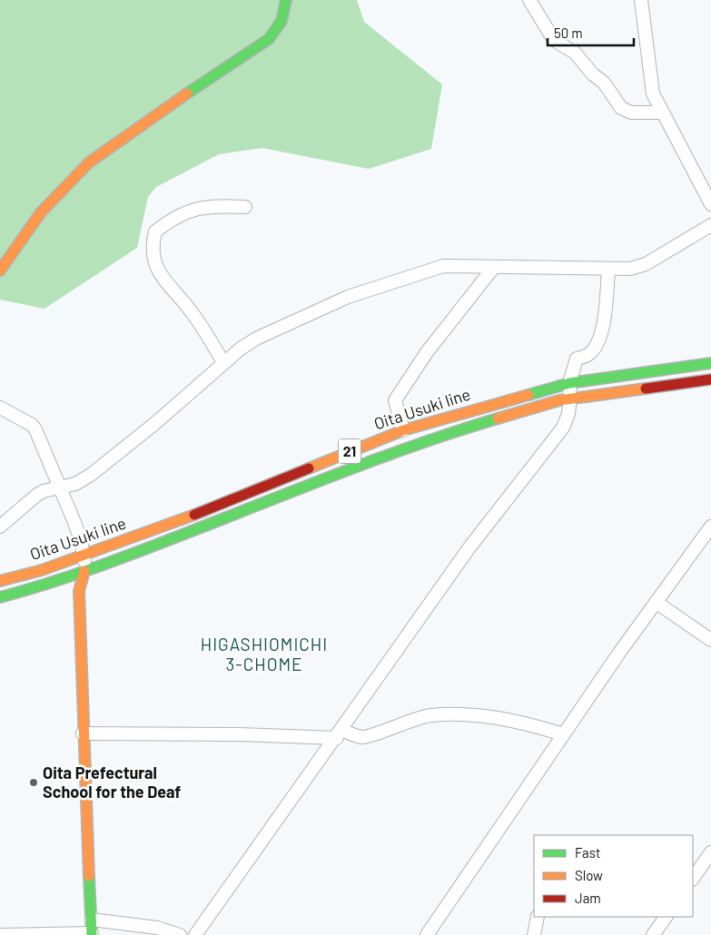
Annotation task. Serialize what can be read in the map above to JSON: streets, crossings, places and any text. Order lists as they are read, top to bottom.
{
  "streets": {
    "main road": ["Oita Usuki line", "21"]
  },
  "districts": ["HIGASHIOMICHI 3-CHOME"],
  "places": ["Oita Prefectural School for the Deaf"],
  "legend": ["Fast", "Slow", "Jam"],
  "scale_bar": "50 m"
}
